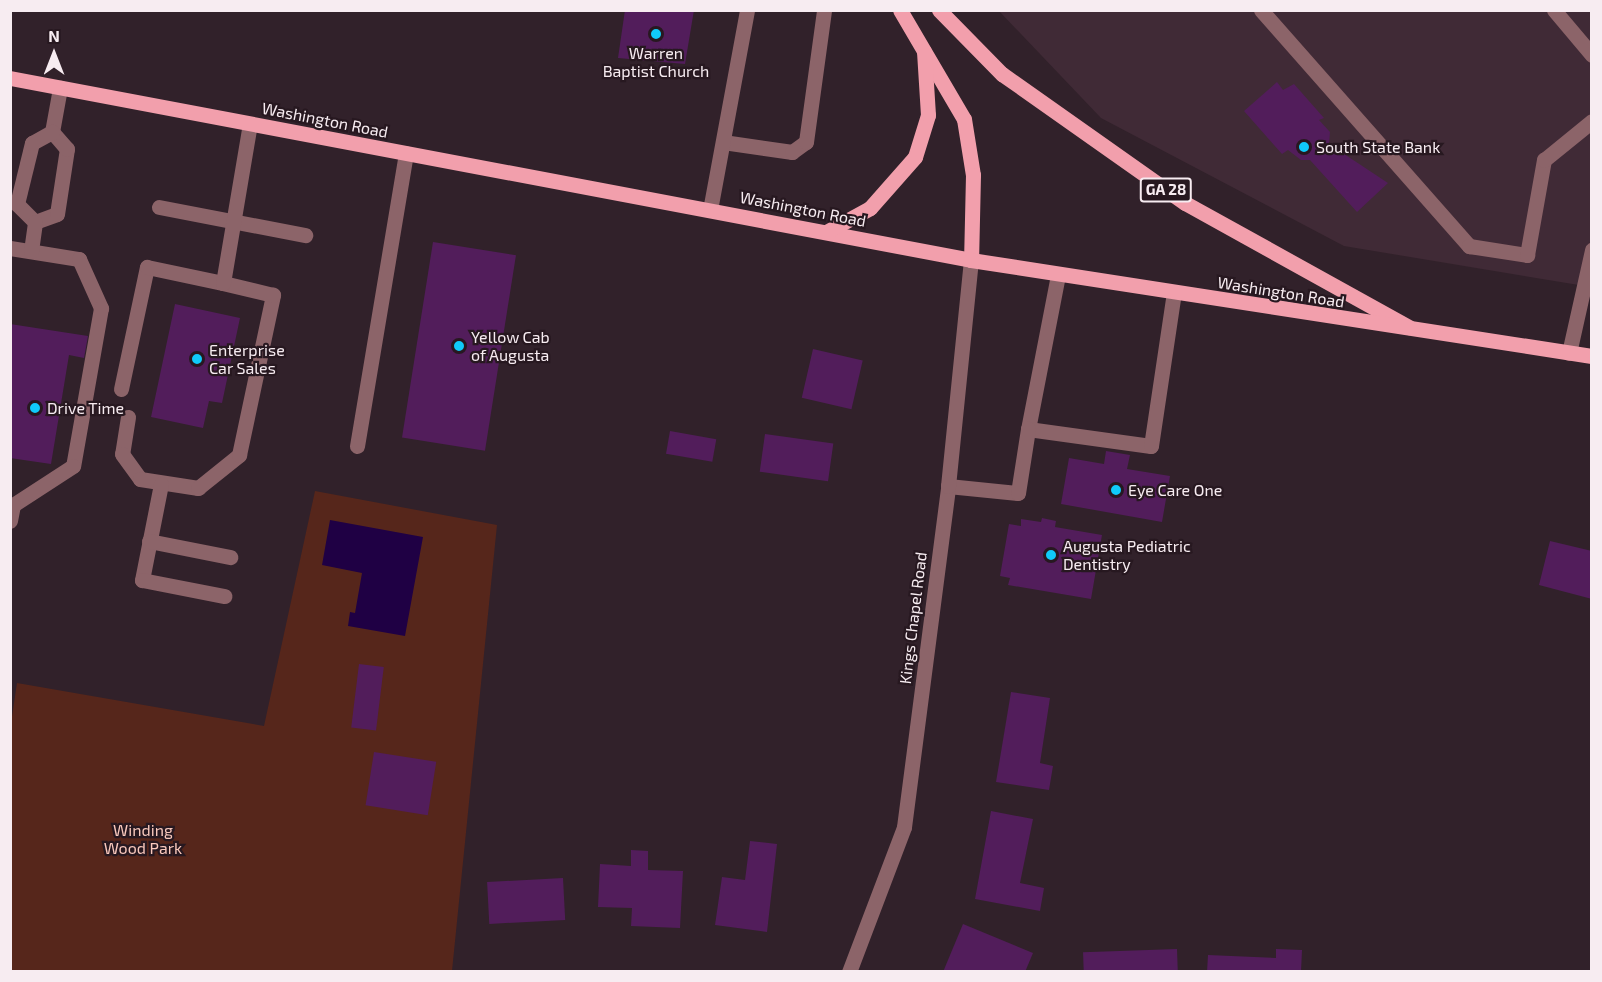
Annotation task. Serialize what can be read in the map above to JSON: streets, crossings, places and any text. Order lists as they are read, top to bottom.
{
  "streets": {
    "main road": ["Washington Road", "GA 28"],
    "street": ["Kings Chapel Road"]
  },
  "crossings": [
    ["Washington Road", "GA 28"],
    ["Washington Road", "Kings Chapel Road"]
  ],
  "parks": ["Winding Wood Park"],
  "places": [
    "Warren Baptist Church",
    "South State Bank",
    "Yellow Cab of Augusta",
    "Enterprise Car Sales",
    "Drive Time",
    "Eye Care One",
    "Augusta Pediatric Dentistry"
  ],
  "north": "top"
}
